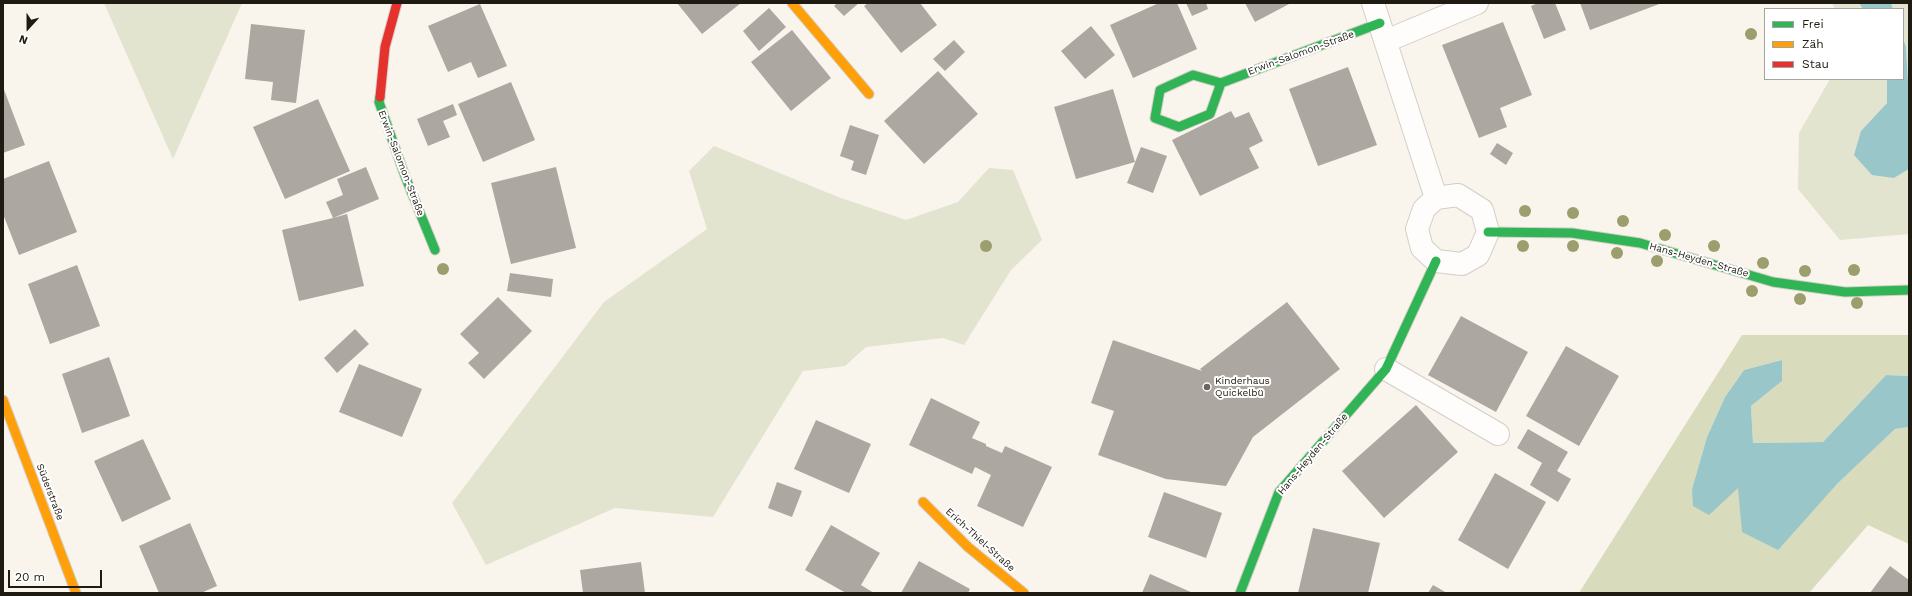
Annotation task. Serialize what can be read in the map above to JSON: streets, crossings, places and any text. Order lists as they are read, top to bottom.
{
  "streets": {
    "street": [
      "Erwin-Salomon-Straße",
      "Hans-Heyden-Straße",
      "Süderstraße",
      "Erich-Thiel-Straße"
    ]
  },
  "places": ["Kinderhaus Quickelbü"],
  "legend": ["Frei", "Zäh", "Stau"],
  "scale_bar": "20 m",
  "north": "bottom"
}
